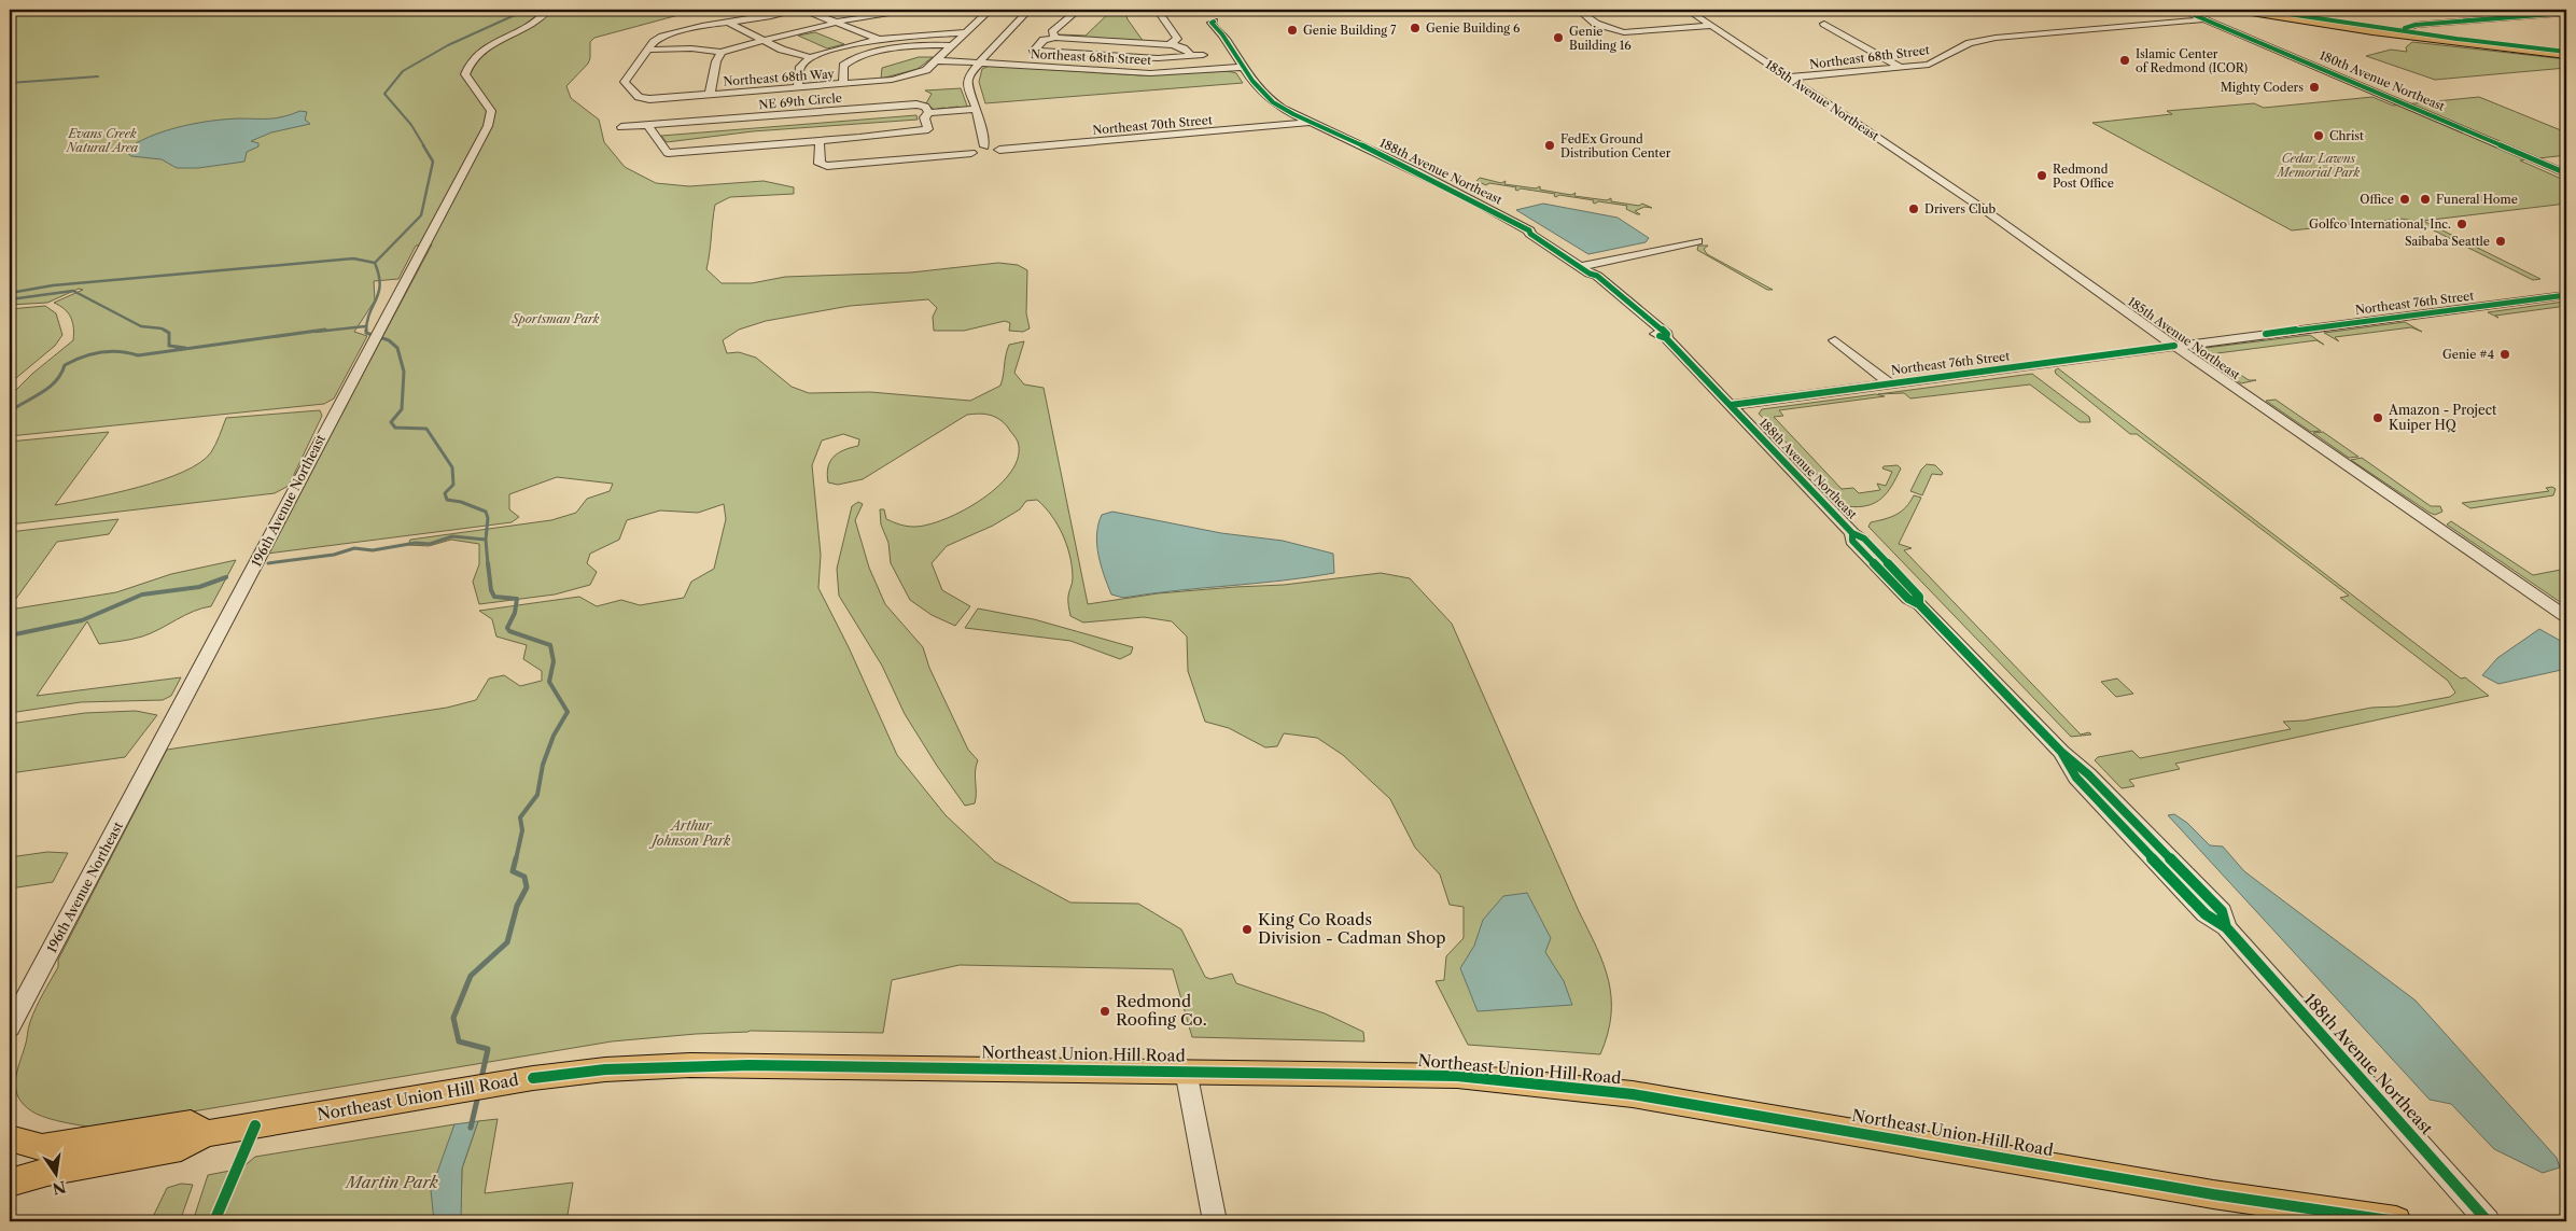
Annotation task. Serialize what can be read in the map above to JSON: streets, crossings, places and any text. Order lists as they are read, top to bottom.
{
  "streets": {
    "main road": ["Northeast Union Hill Road"],
    "street": [
      "Northeast 68th Street",
      "Northeast 68th Way",
      "180th Avenue Northeast",
      "185th Avenue Northeast",
      "NE 69th Circle",
      "Northeast 70th Street",
      "188th Avenue Northeast",
      "Northeast 76th Street",
      "196th Avenue Northeast"
    ]
  },
  "crossings": [
    ["Northeast 68th Street", "Northeast 68th Way"],
    ["Northeast 68th Street", "180th Avenue Northeast"],
    ["Northeast 68th Street", "185th Avenue Northeast"],
    ["Northeast 68th Street", "188th Avenue Northeast"],
    ["185th Avenue Northeast", "Northeast 76th Street"],
    ["Northeast 70th Street", "188th Avenue Northeast"],
    ["188th Avenue Northeast", "Northeast 76th Street"]
  ],
  "parks": [
    "Evans Creek Natural Area",
    "Cedar Lawns Memorial Park",
    "Sportsman Park",
    "Arthur Johnson Park",
    "Martin Park"
  ],
  "places": [
    "Genie Building 6",
    "Genie Building 7",
    "Genie Building 16",
    "Islamic Center of Redmond (ICOR)",
    "Mighty Coders",
    "Christ",
    "FedEx Ground Distribution Center",
    "Redmond Post Office",
    "Office",
    "Funeral Home",
    "Drivers Club",
    "Golfco International, Inc.",
    "Saibaba Seattle",
    "Genie #4",
    "Amazon - Project Kuiper HQ",
    "King Co Roads Division - Cadman Shop",
    "Redmond Roofing Co."
  ],
  "north": "bottom"
}
